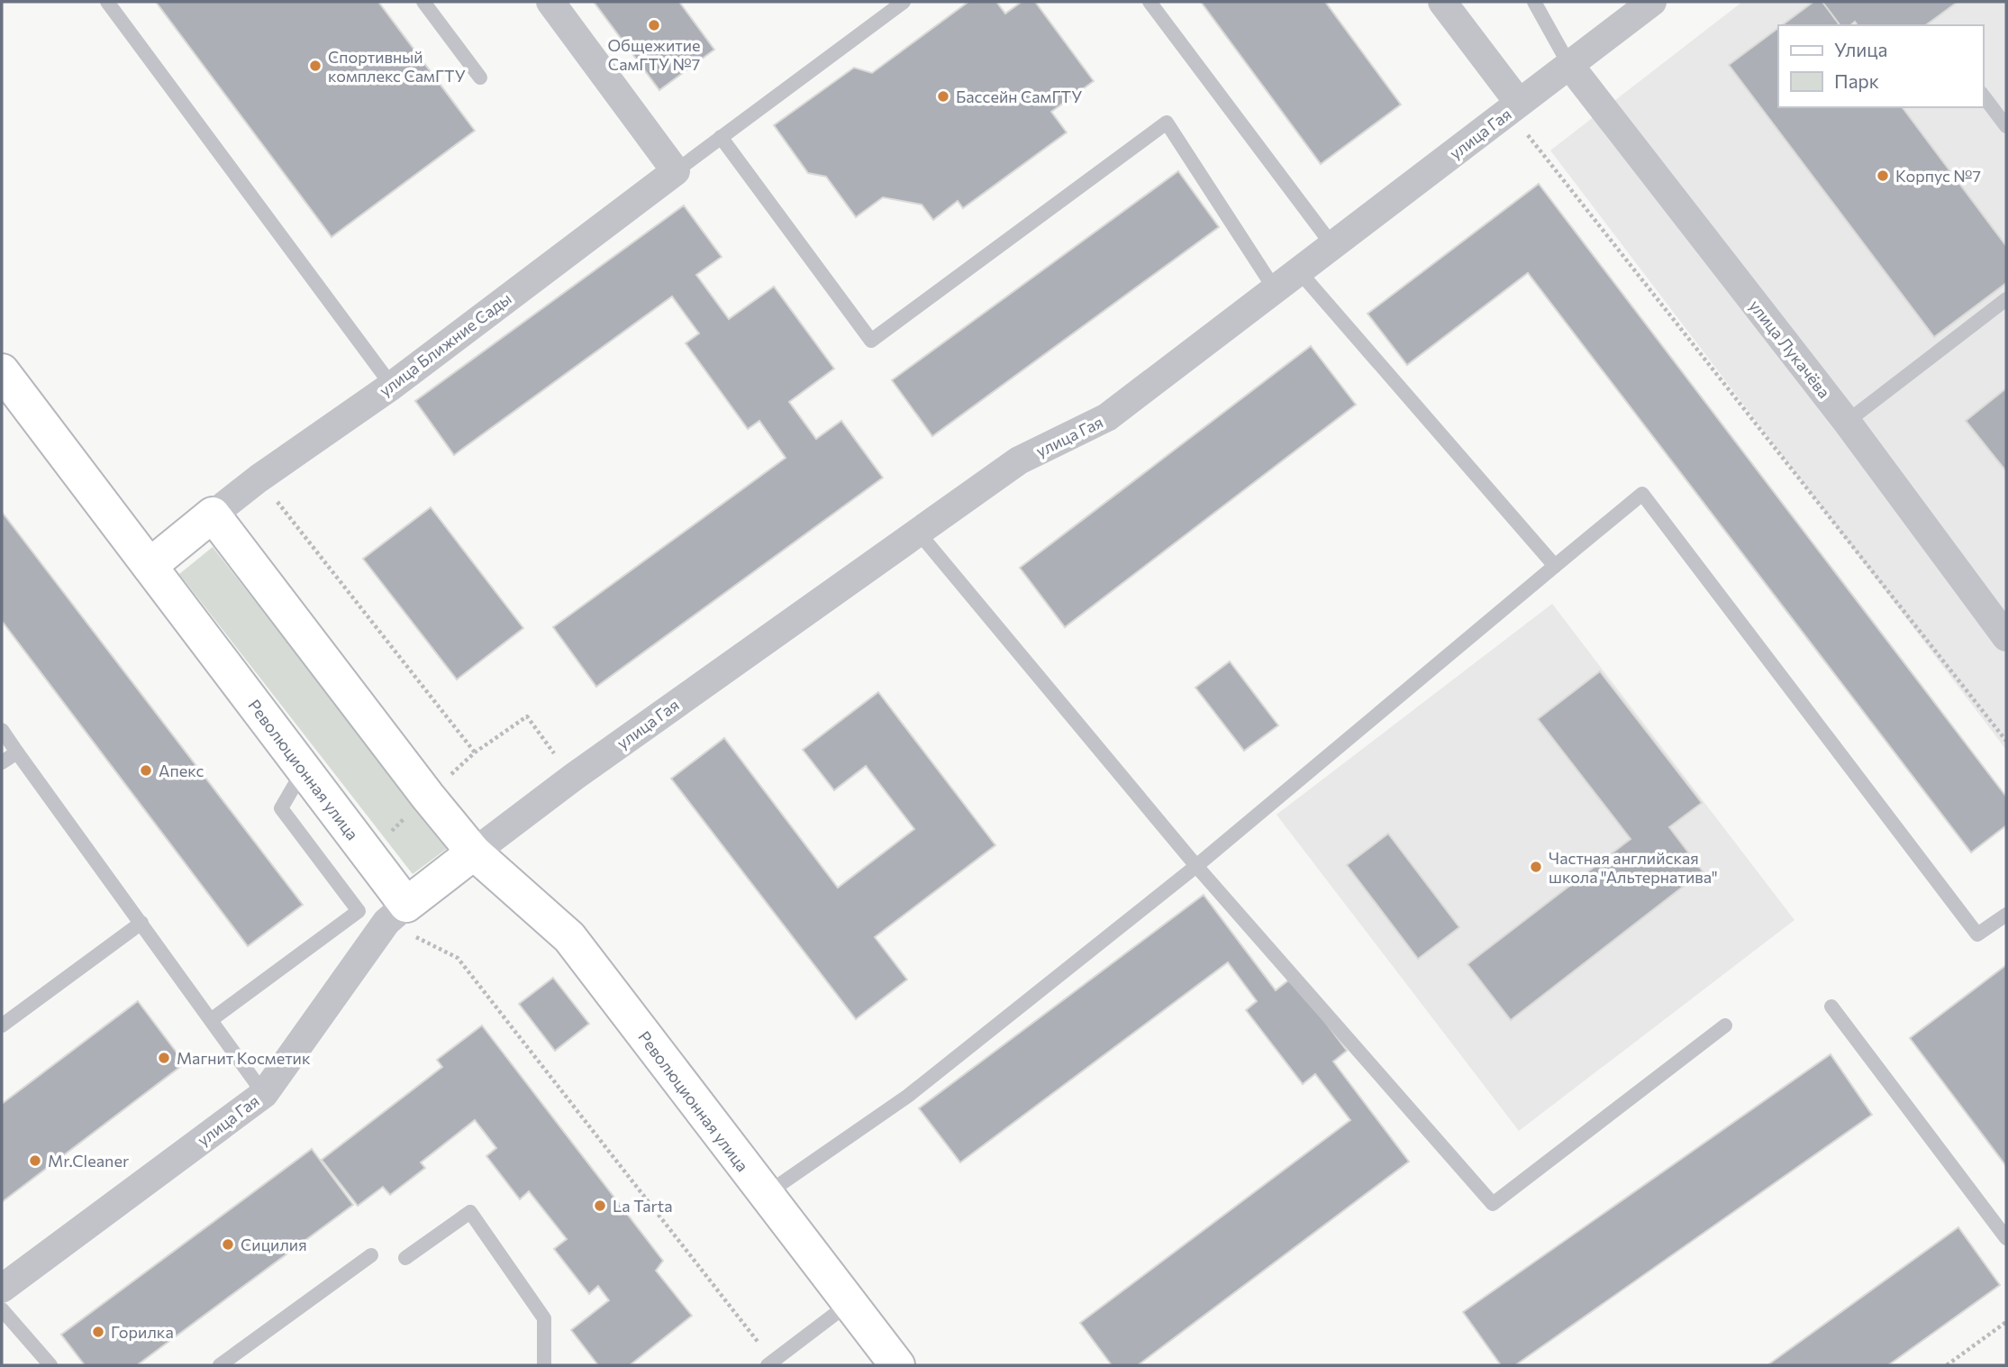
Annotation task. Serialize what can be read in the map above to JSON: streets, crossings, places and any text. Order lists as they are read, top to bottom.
{
  "streets": {
    "main road": ["Революционная улица"],
    "street": ["улица Гая", "улица Ближние Сады", "улица Лукачёва"]
  },
  "crossings": [
    ["улица Гая", "улица Лукачёва"],
    ["улица Гая", "Революционная улица"],
    ["улица Ближние Сады", "Революционная улица"]
  ],
  "places": [
    "Общежитие СамГТУ №7",
    "Спортивный комплекс СамГТУ",
    "Бассейн СамГТУ",
    "Корпус №7",
    "Апекс",
    "Частная английская школа \"Альтернатива\"",
    "Магнит Косметик",
    "Mr.Cleaner",
    "La Tarta",
    "Сицилия",
    "Горилка"
  ],
  "legend": ["Улица", "Парк"]
}
